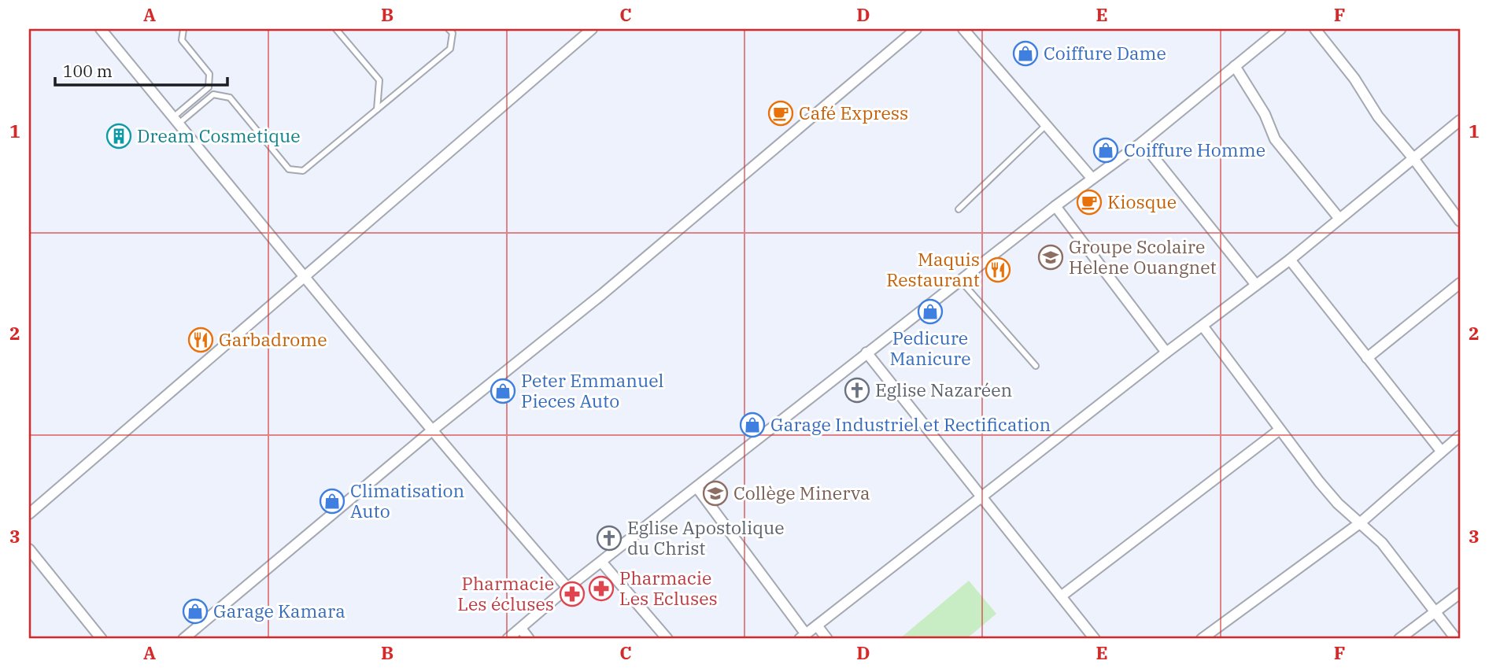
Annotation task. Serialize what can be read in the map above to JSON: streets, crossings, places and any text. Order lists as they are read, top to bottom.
{
  "places": {
    "shop": [
      "Coiffure Dame",
      "Coiffure Homme",
      "Pedicure Manicure",
      "Peter Emmanuel Pieces Auto",
      "Garage Industriel et Rectification",
      "Climatisation Auto",
      "Garage Kamara"
    ],
    "cafe": ["Café Express", "Kiosque"],
    "building": ["Dream Cosmetique"],
    "school or university": ["Groupe Scolaire Helene Ouangnet", "Collège Minerva"],
    "restaurant": ["Maquis Restaurant", "Garbadrome"],
    "church": ["Eglise Nazaréen", "Eglise Apostolique du Christ"],
    "pharmacy": ["Pharmacie Les Ecluses", "Pharmacie Les écluses"]
  },
  "scale_bar": "100 m",
  "grid": {
    "columns": [
      "A",
      "B",
      "C",
      "D",
      "E",
      "F"
    ],
    "rows": ["1", "2", "3"]
  }
}
